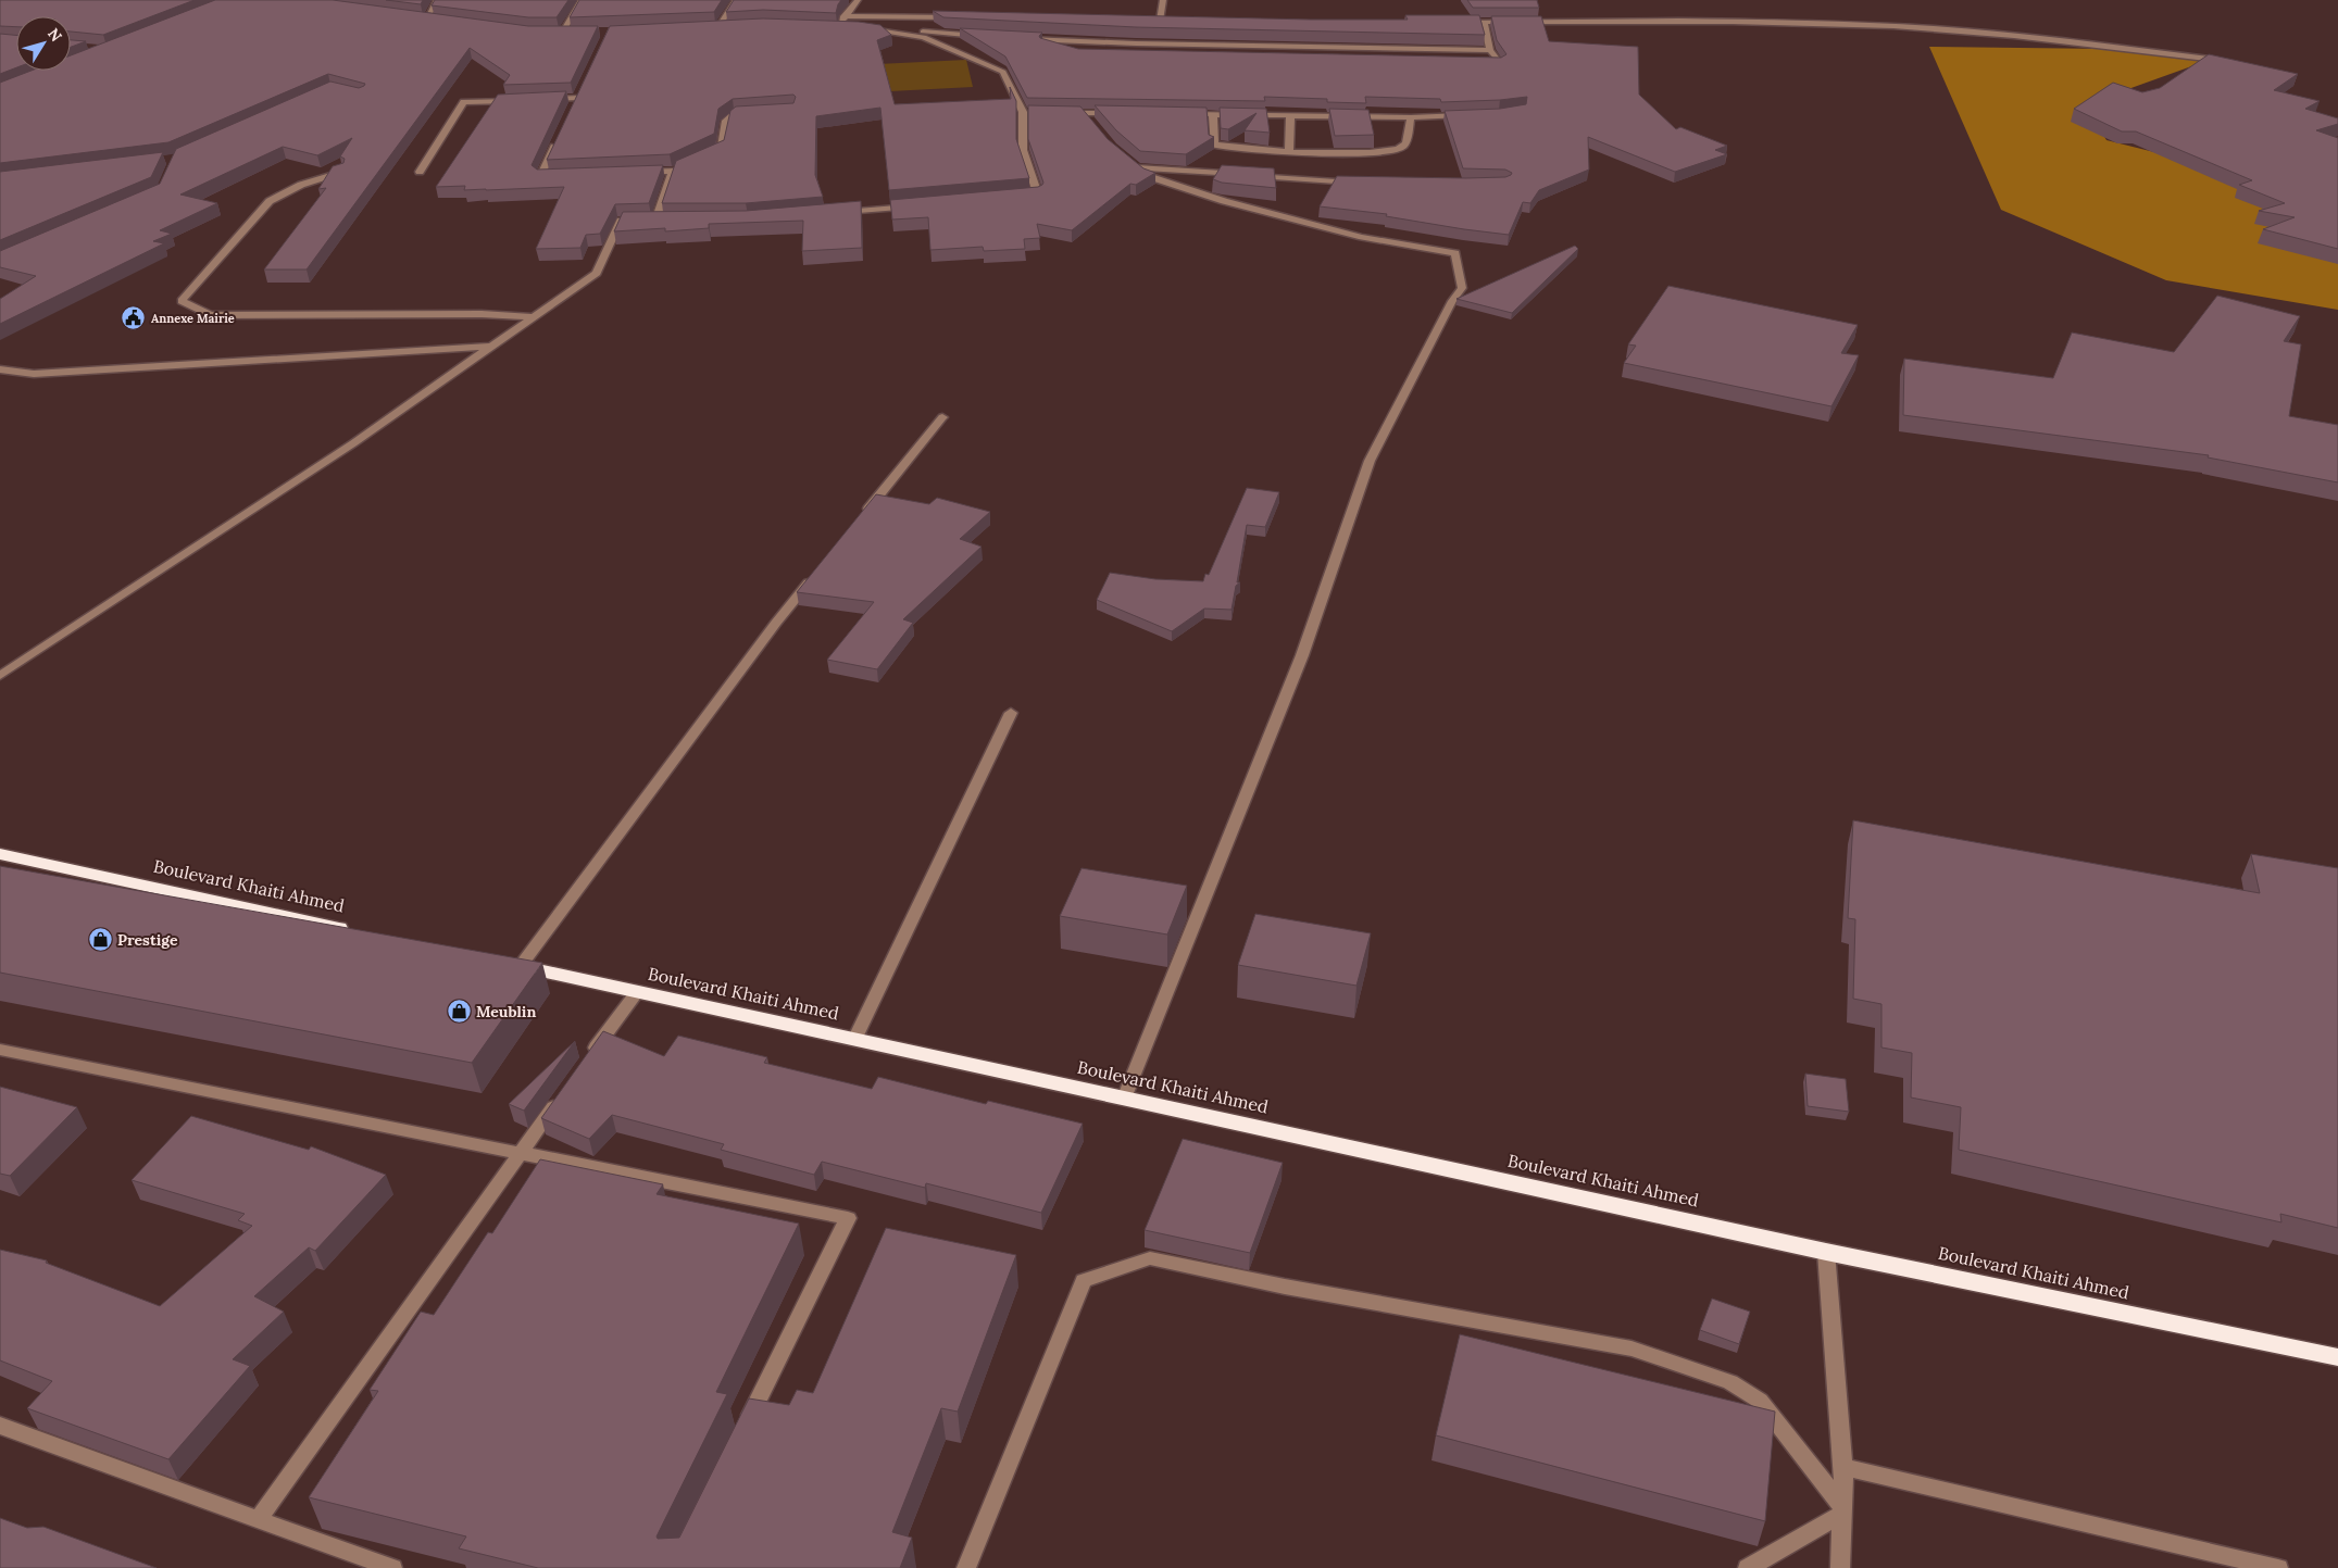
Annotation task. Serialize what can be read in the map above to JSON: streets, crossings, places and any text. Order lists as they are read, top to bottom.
{
  "streets": {
    "highway": ["Boulevard Khaiti Ahmed"]
  },
  "places": {
    "public building": ["Annexe Mairie"],
    "shop": ["Prestige", "Meublin"]
  },
  "north": "top right"
}
